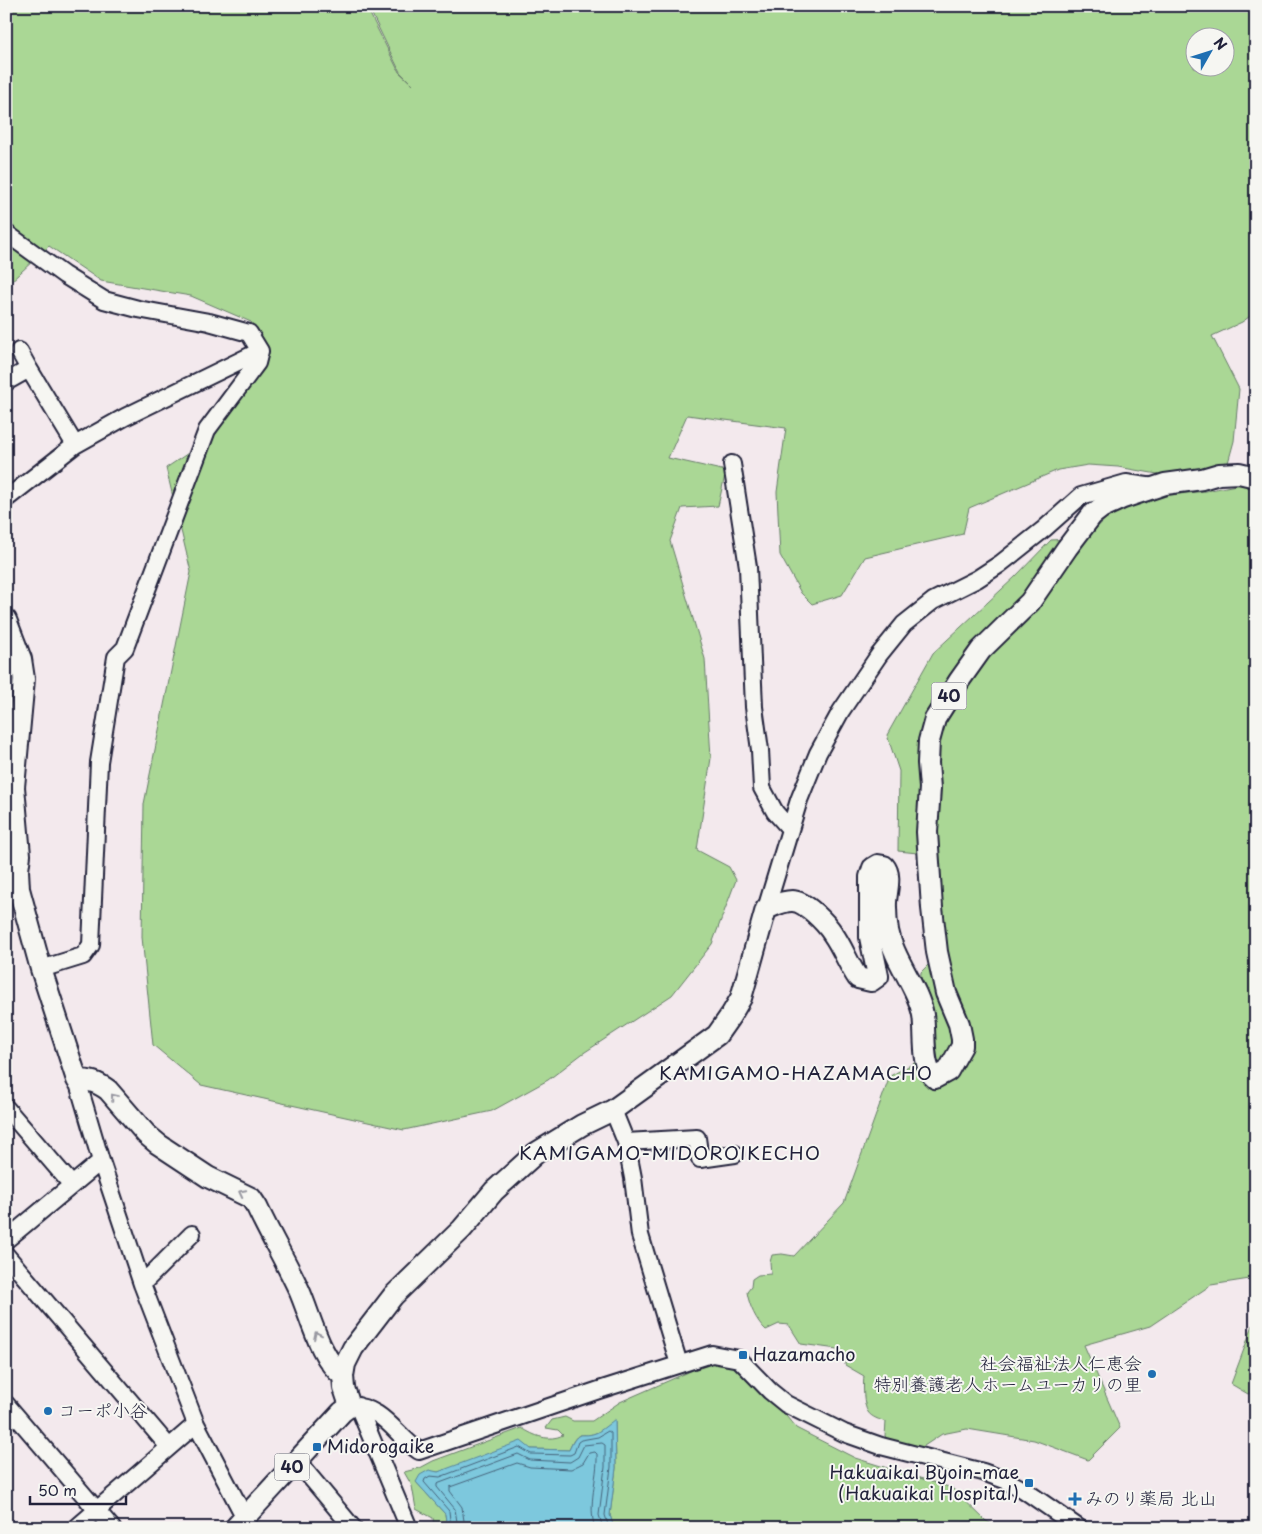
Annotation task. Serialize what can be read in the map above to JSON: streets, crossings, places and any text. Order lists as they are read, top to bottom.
{
  "streets": {
    "main road": ["40"]
  },
  "districts": ["KAMIGAMO-HAZAMACHO", "KAMIGAMO-MIDOROIKECHO"],
  "places": {
    "transit": ["Hazamacho", "Midorogaike", "Hakuaikai Byoin-mae (Hakuaikai Hospital)"],
    "other": ["社会福祉法人仁恵会 特別養護老人ホームユーカリの里", "コーポ小谷"],
    "health": ["みのり薬局 北山"]
  },
  "scale_bar": "50 m",
  "north": "top right"
}
